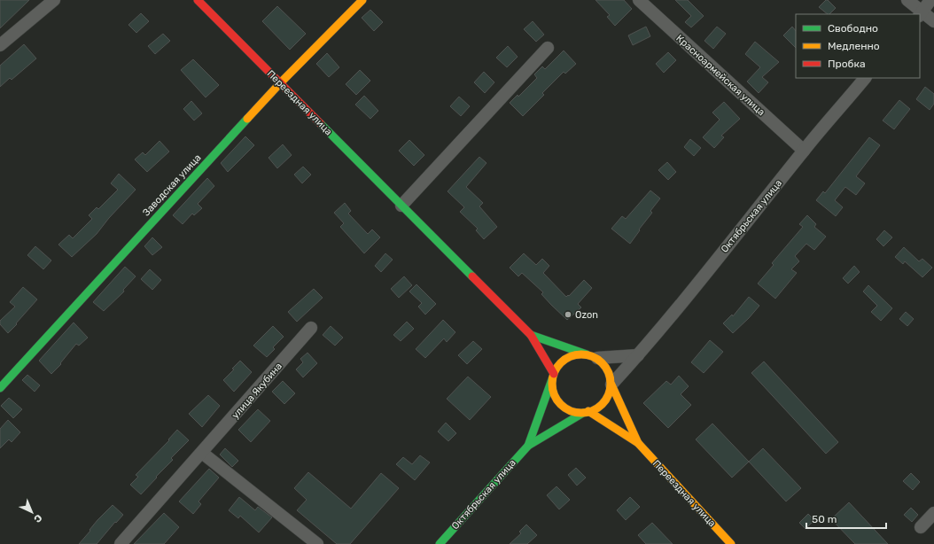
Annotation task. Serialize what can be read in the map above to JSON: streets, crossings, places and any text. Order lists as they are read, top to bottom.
{
  "streets": {
    "main road": ["Переездная улица", "Заводская улица", "Октябрьская улица"],
    "street": ["Красноармейская улица", "улица Якубина"]
  },
  "crossings": [
    ["Красноармейская улица", "Октябрьская улица"],
    ["Переездная улица", "Заводская улица"],
    ["Переездная улица", "Октябрьская улица"]
  ],
  "places": ["Ozon"],
  "legend": ["Свободно", "Медленно", "Пробка"],
  "scale_bar": "50 m",
  "north": "bottom right"
}
